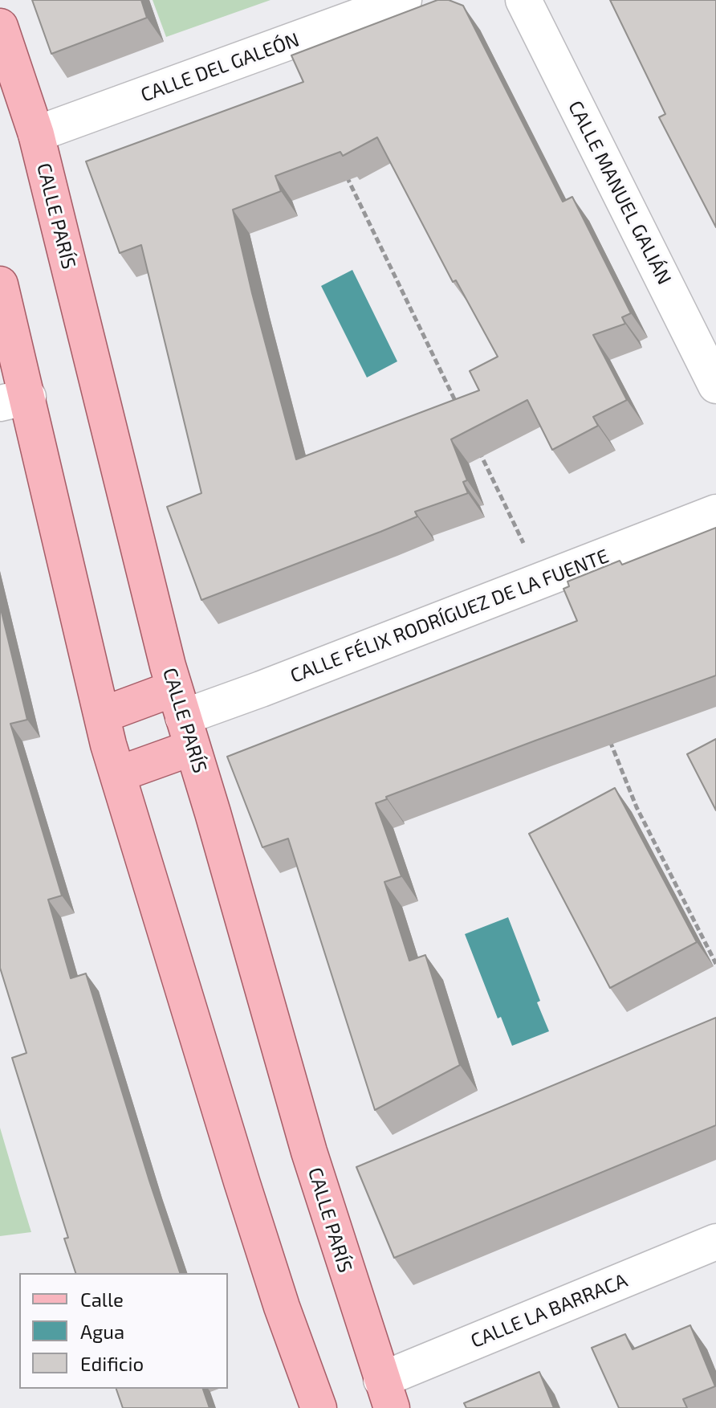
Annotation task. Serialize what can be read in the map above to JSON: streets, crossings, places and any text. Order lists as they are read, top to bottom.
{
  "streets": {
    "main road": ["CALLE PARÍS", "CALLE FÉLIX RODRÍGUEZ DE LA FUENTE"],
    "street": ["CALLE DEL GALEÓN", "CALLE MANUEL GALIÁN", "CALLE LA BARRACA"]
  },
  "crossings": [
    ["CALLE DEL GALEÓN", "CALLE PARÍS"],
    ["CALLE PARÍS", "CALLE FÉLIX RODRÍGUEZ DE LA FUENTE"],
    ["CALLE PARÍS", "CALLE LA BARRACA"]
  ],
  "legend": ["Calle", "Agua", "Edificio"]
}
